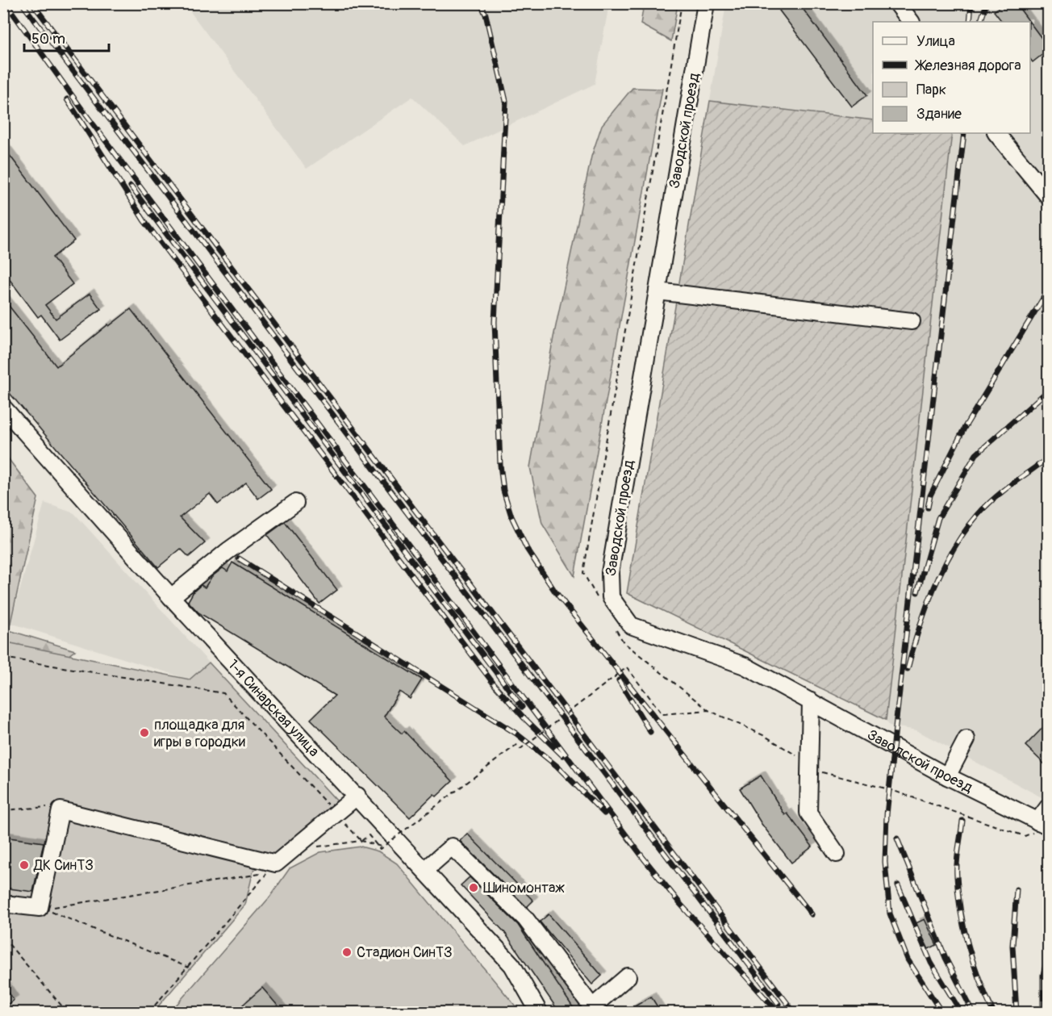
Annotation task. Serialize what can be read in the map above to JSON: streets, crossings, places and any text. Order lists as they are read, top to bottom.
{
  "streets": {
    "street": ["Заводской проезд", "1-я Синарская улица"]
  },
  "places": [
    "площадка для игры в городки",
    "ДК СинТЗ",
    "Шиномонтаж",
    "Стадион СинТЗ"
  ],
  "legend": [
    "Улица",
    "Железная дорога",
    "Парк",
    "Здание"
  ],
  "scale_bar": "50 m"
}
